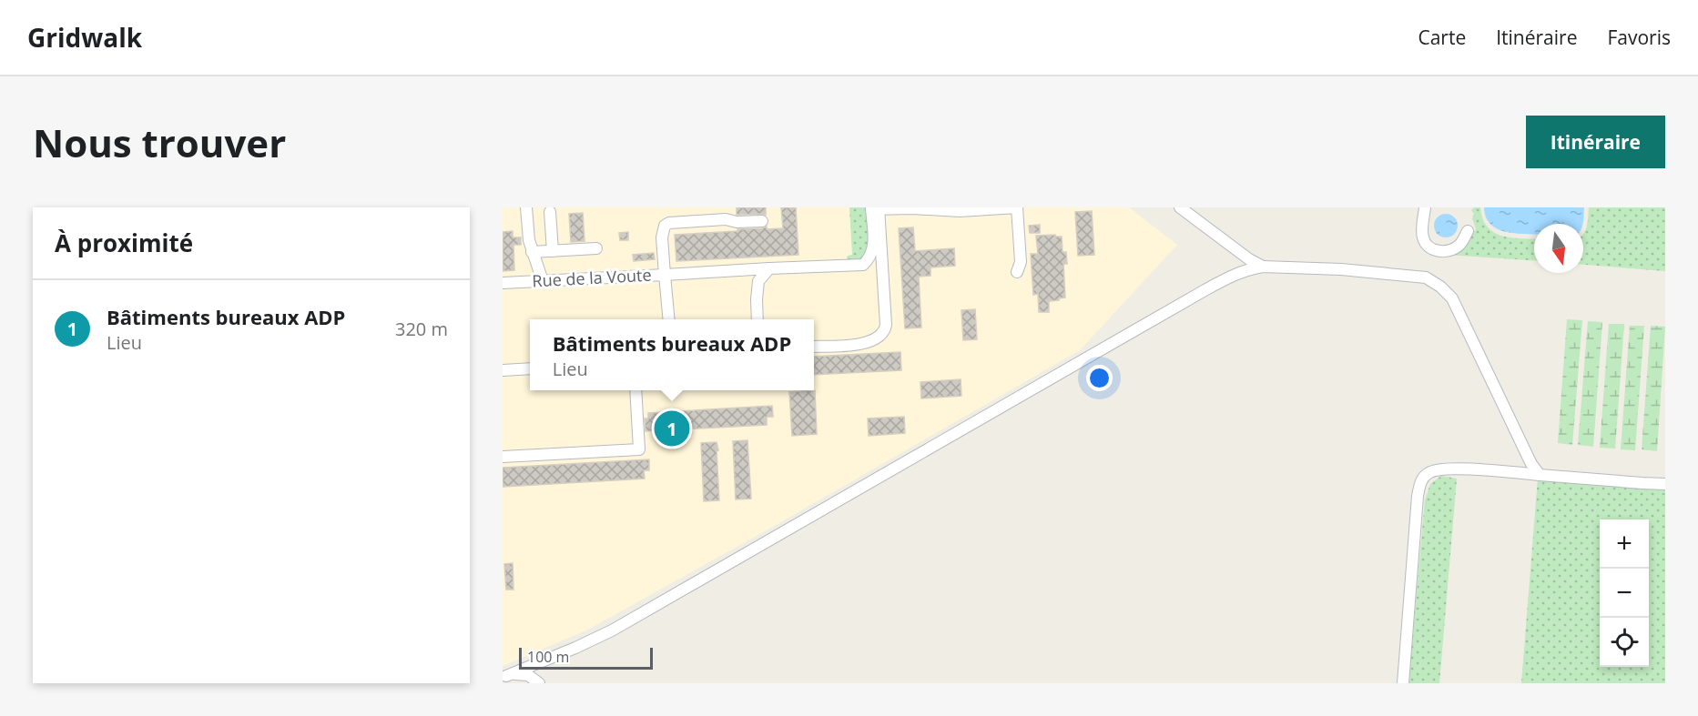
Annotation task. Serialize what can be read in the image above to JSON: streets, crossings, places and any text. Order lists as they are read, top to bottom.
{
  "streets": {
    "lane": ["Rue de la Voute"]
  },
  "scale_bar": "100 m",
  "north": "bottom",
  "page": {
    "header": "Gridwalk",
    "nav": ["Carte", "Itinéraire", "Favoris"],
    "buttons": "Itinéraire",
    "title": "Nous trouver",
    "heading": "À proximité",
    "list": [
      {
        "mark": "1",
        "name": "Bâtiments bureaux ADP",
        "note": "Lieu",
        "value": "320 m"
      }
    ],
    "popup": ["Bâtiments bureaux ADP", "Lieu"],
    "pins": "1",
    "map_buttons": ["+", "−"],
    "scale": "100 m"
  }
}
